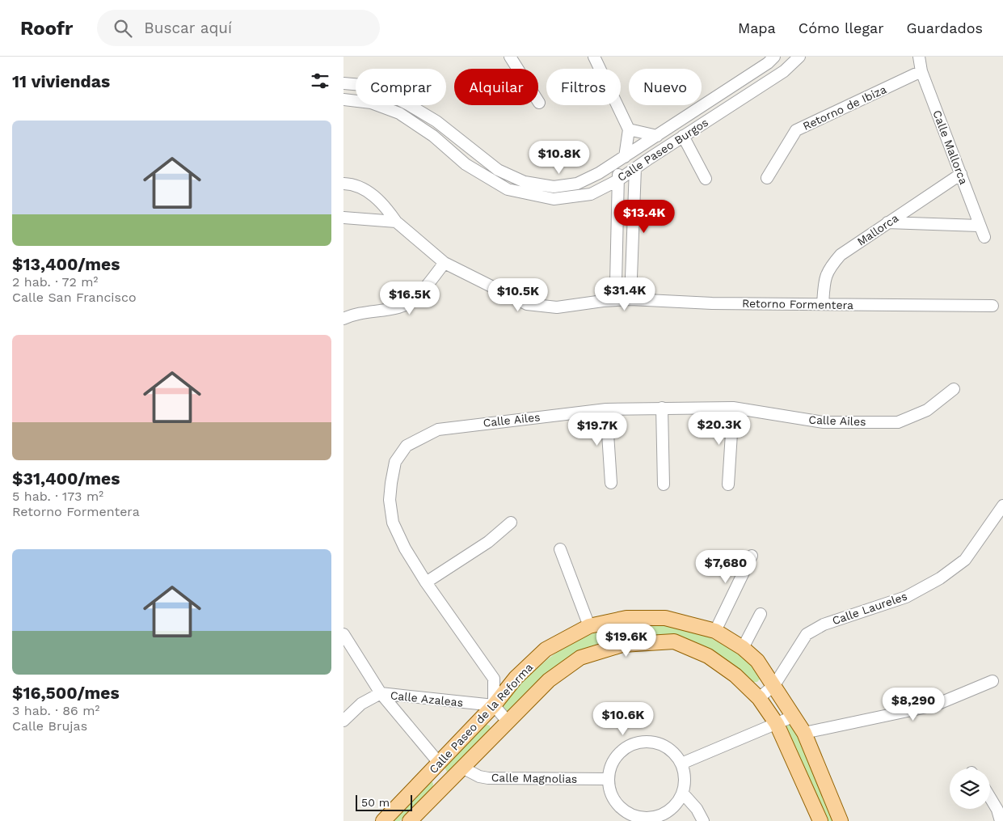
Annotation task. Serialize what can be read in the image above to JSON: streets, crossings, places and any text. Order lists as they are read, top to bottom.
{
  "streets": {
    "main road": ["Calle Paseo de la Reforma"],
    "street": [
      "Retorno de Ibiza",
      "Calle Mallorca",
      "Calle Paseo Burgos",
      "Mallorca",
      "Retorno Formentera",
      "Calle Ailes",
      "Calle Laureles",
      "Calle Azaleas",
      "Calle Magnolias"
    ]
  },
  "crossings": [
    ["Retorno de Ibiza", "Calle Mallorca"],
    ["Calle Mallorca", "Mallorca"],
    ["Mallorca", "Retorno Formentera"],
    ["Calle Ailes", "Calle Azaleas"],
    ["Calle Ailes", "Calle Paseo de la Reforma"],
    ["Calle Laureles", "Calle Paseo de la Reforma"],
    ["Calle Azaleas", "Calle Paseo de la Reforma"],
    ["Calle Paseo de la Reforma", "Calle Magnolias"]
  ],
  "scale_bar": "50 m",
  "page": {
    "header": "Roofr",
    "search": "Buscar aquí",
    "nav": ["Mapa", "Cómo llegar", "Guardados"],
    "heading": "11 viviendas",
    "chip": [
      "Comprar",
      "Alquilar",
      "Filtros",
      "Nuevo"
    ],
    "list": [
      {
        "name": "$13,400/mes",
        "note": "2 hab. · 72 m² · Calle San Francisco"
      },
      {
        "name": "$31,400/mes",
        "note": "5 hab. · 173 m² · Retorno Formentera"
      },
      {
        "name": "$16,500/mes",
        "note": "3 hab. · 86 m² · Calle Brujas"
      }
    ],
    "price": [
      "$10.8K",
      "$13.4K",
      "$31.4K",
      "$10.5K",
      "$16.5K",
      "$20.3K",
      "$19.7K",
      "$7,680",
      "$19.6K",
      "$8,290",
      "$10.6K"
    ],
    "scale": "50 m"
  }
}
